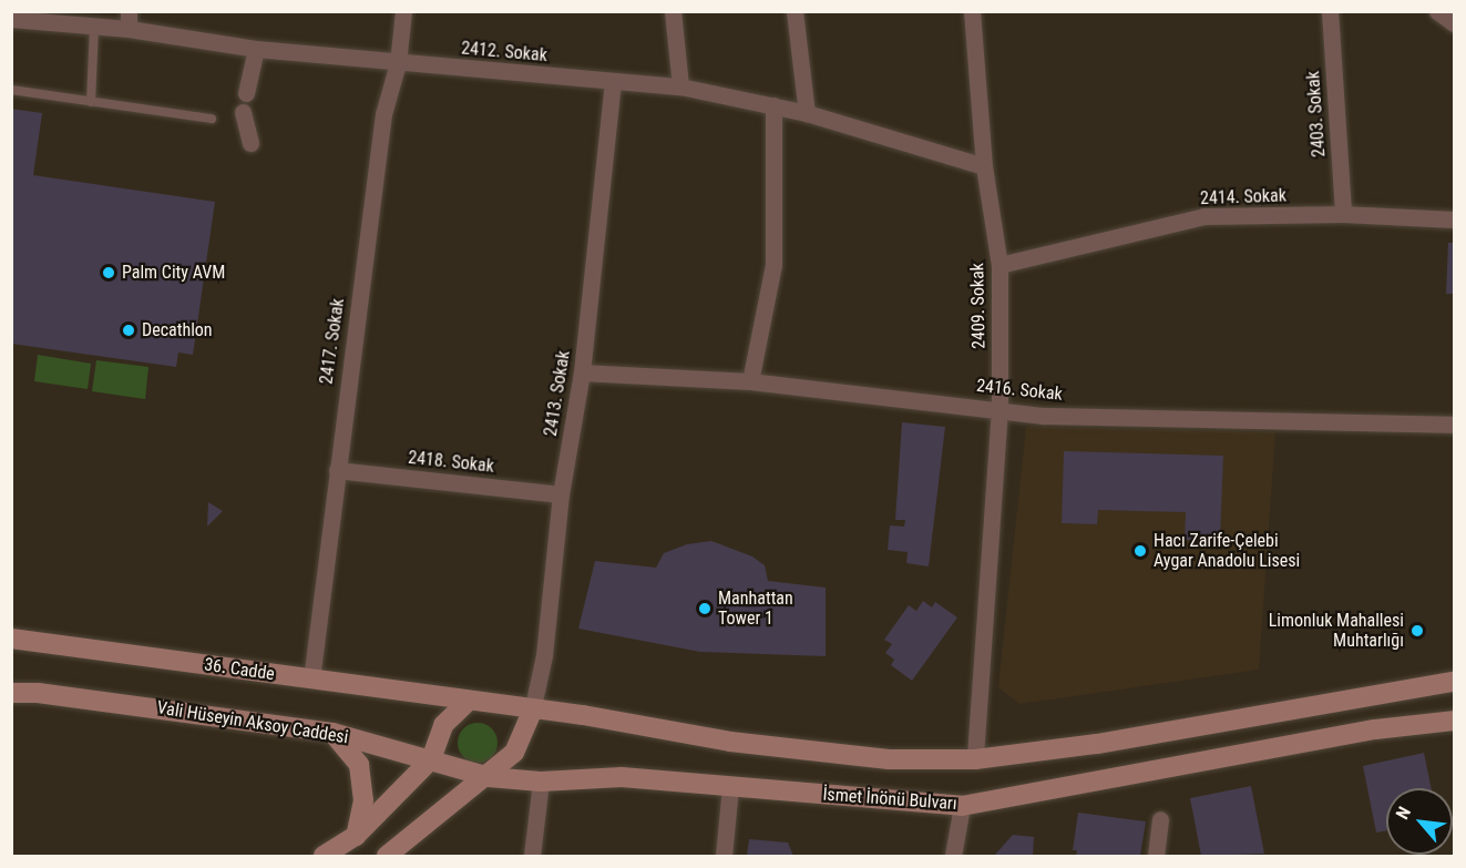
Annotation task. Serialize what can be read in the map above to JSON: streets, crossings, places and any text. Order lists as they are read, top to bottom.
{
  "streets": {
    "main road": ["36. Cadde", "Vali Hüseyin Aksoy Caddesi", "İsmet İnönü Bulvarı"],
    "street": [
      "2412. Sokak",
      "2403. Sokak",
      "2414. Sokak",
      "2409. Sokak",
      "2417. Sokak",
      "2416. Sokak",
      "2413. Sokak",
      "2418. Sokak"
    ]
  },
  "crossings": [
    ["2412. Sokak", "2409. Sokak"],
    ["2412. Sokak", "2417. Sokak"],
    ["2412. Sokak", "2413. Sokak"],
    ["2403. Sokak", "2414. Sokak"],
    ["2414. Sokak", "2409. Sokak"],
    ["2409. Sokak", "2416. Sokak"],
    ["2417. Sokak", "2418. Sokak"],
    ["2417. Sokak", "36. Cadde"],
    ["2416. Sokak", "2413. Sokak"],
    ["2413. Sokak", "2418. Sokak"],
    ["Vali Hüseyin Aksoy Caddesi", "İsmet İnönü Bulvarı"]
  ],
  "places": [
    "Palm City AVM",
    "Decathlon",
    "Hacı Zarife-Çelebi Aygar Anadolu Lisesi",
    "Manhattan Tower 1",
    "Limonluk Mahallesi Muhtarlığı"
  ],
  "north": "top left"
}
